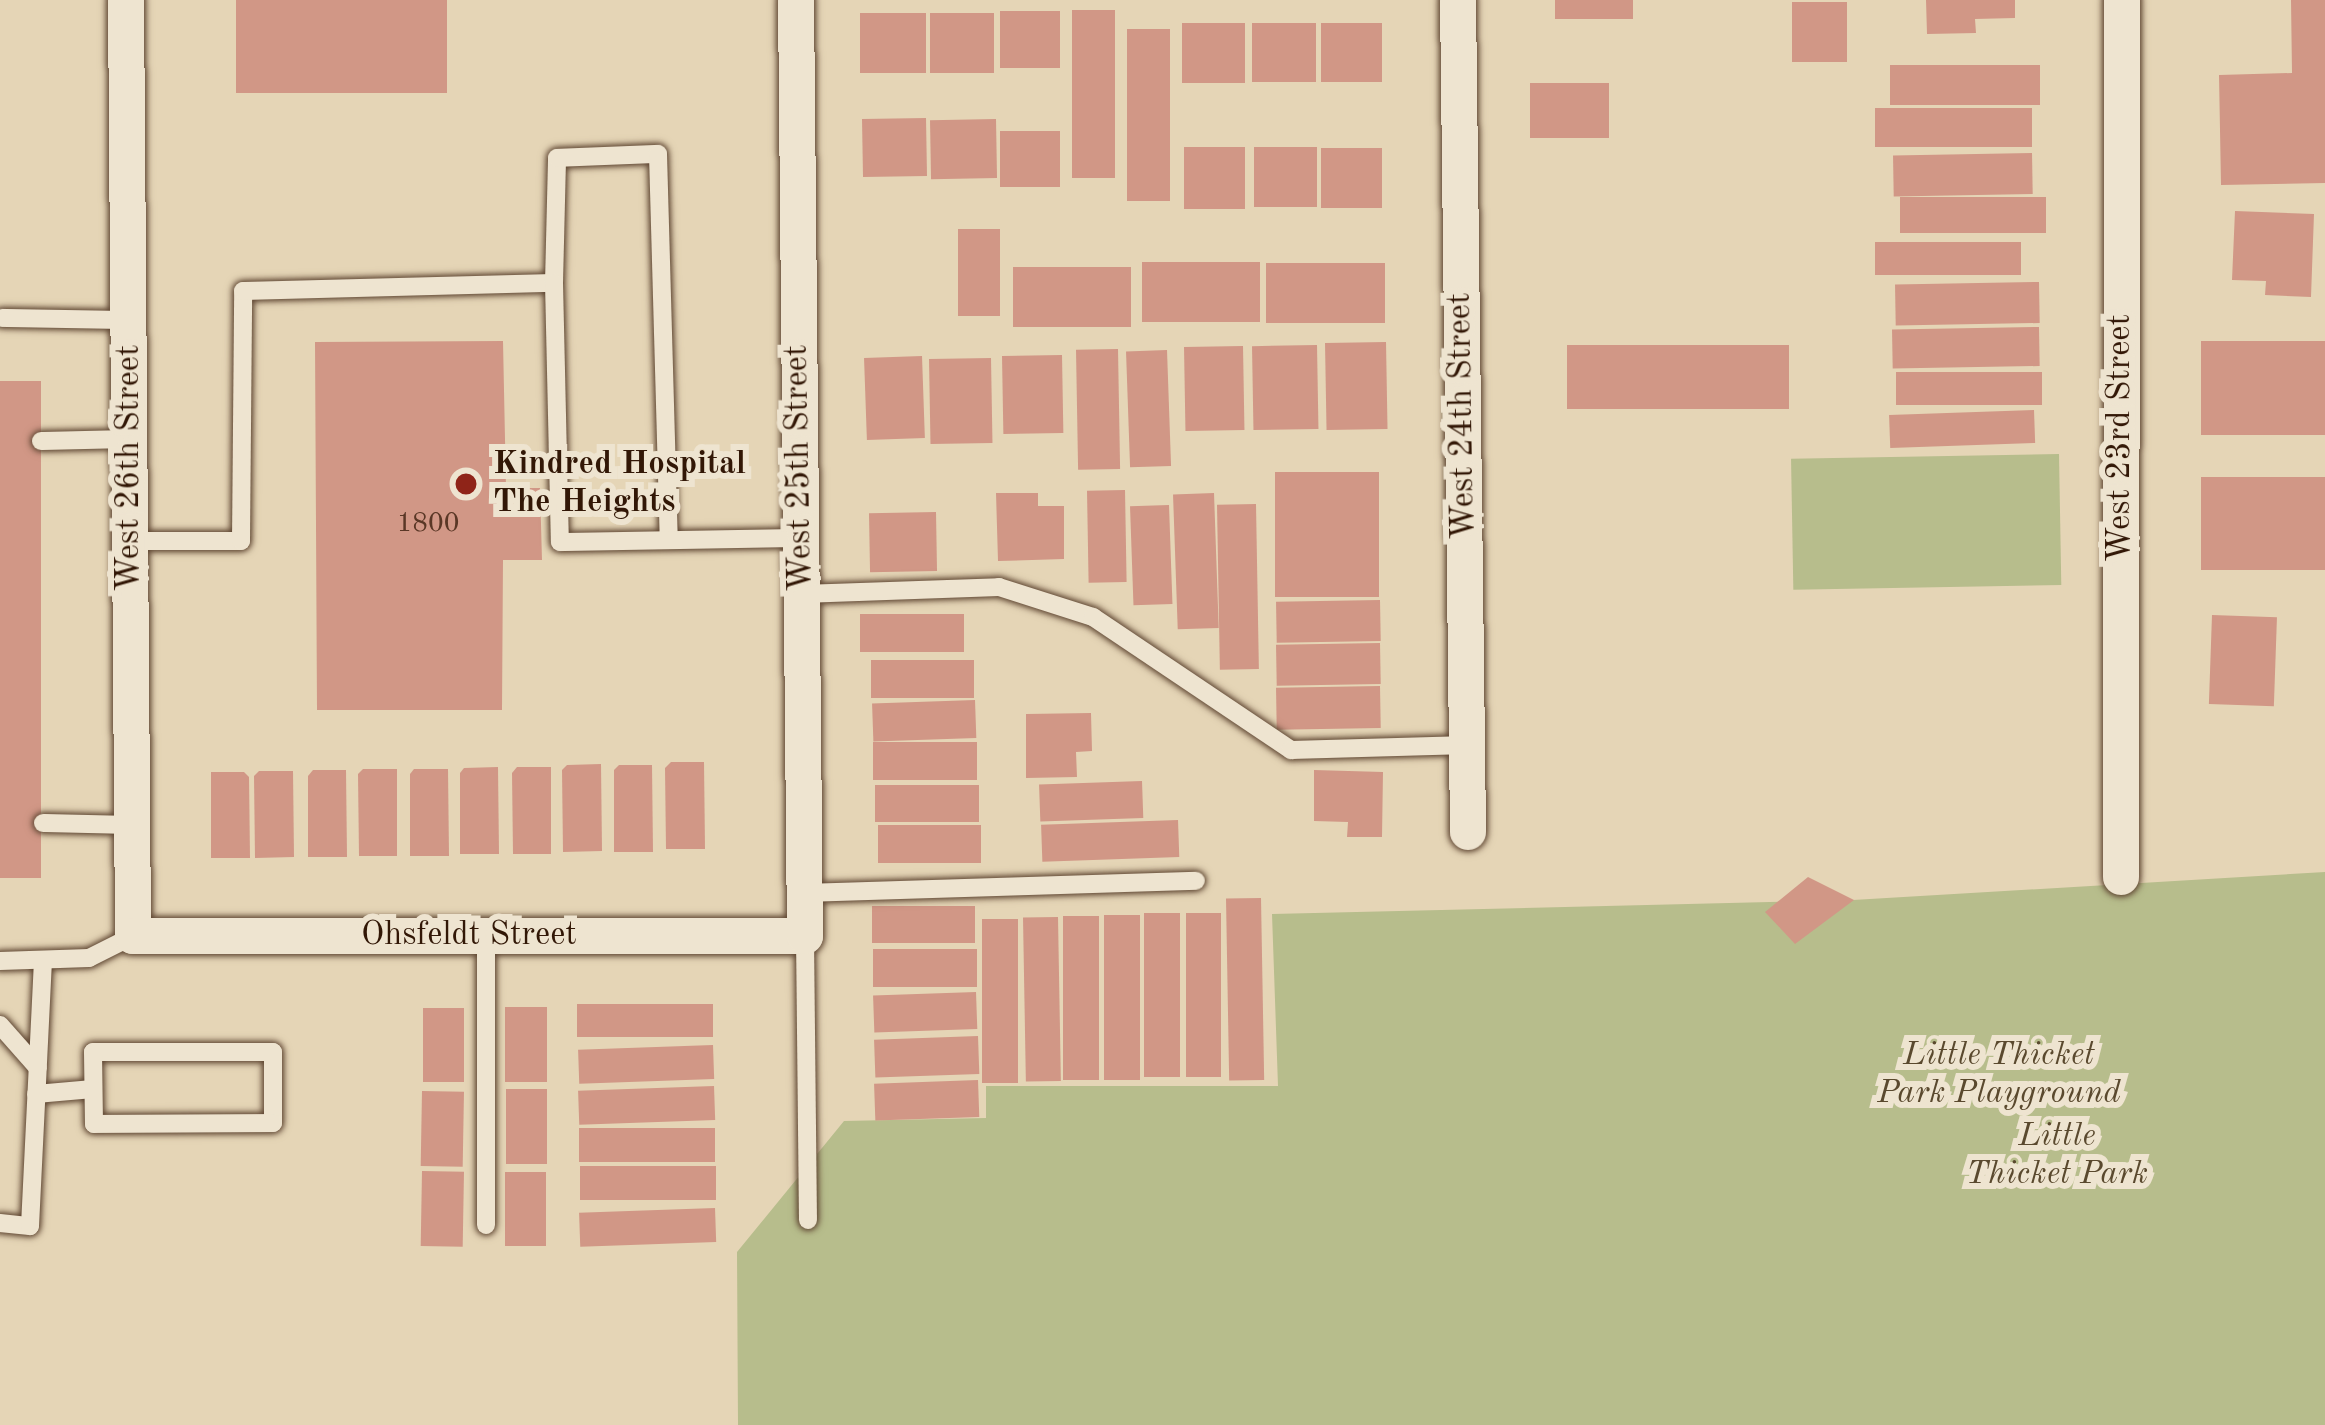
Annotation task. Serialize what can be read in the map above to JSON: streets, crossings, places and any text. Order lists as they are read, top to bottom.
{
  "streets": {
    "street": [
      "West 24th Street",
      "West 23rd Street",
      "West 26th Street",
      "West 25th Street",
      "Ohsfeldt Street"
    ]
  },
  "crossings": [
    ["West 26th Street", "Ohsfeldt Street"],
    ["West 25th Street", "Ohsfeldt Street"]
  ],
  "parks": ["Little Thicket Park Playground", "Little Thicket Park"],
  "places": ["Kindred Hospital The Heights"],
  "house_numbers": ["1800"]
}
